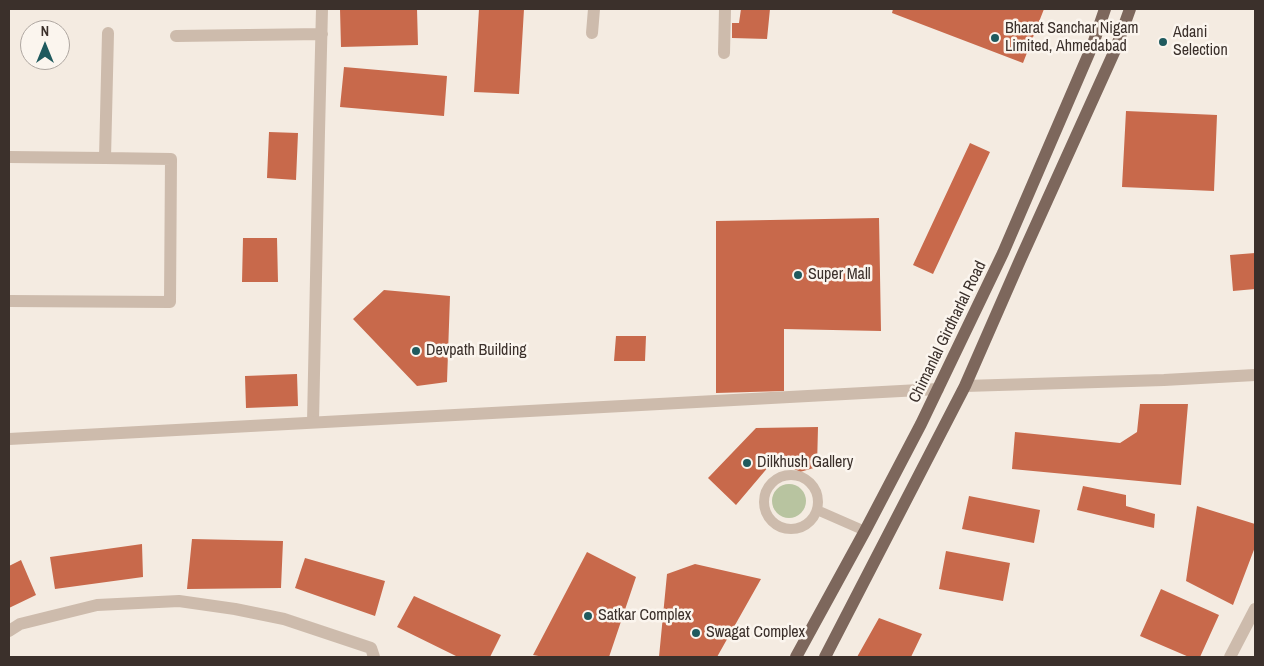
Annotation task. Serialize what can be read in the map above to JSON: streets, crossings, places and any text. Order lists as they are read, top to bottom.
{
  "streets": {
    "main road": ["Chimanlal Girdharlal Road"]
  },
  "places": [
    "Bharat Sanchar Nigam Limited, Ahmedabad",
    "Adani Selection",
    "Super Mall",
    "Devpath Building",
    "Dilkhush Gallery",
    "Satkar Complex",
    "Swagat Complex"
  ],
  "north": "top"
}
